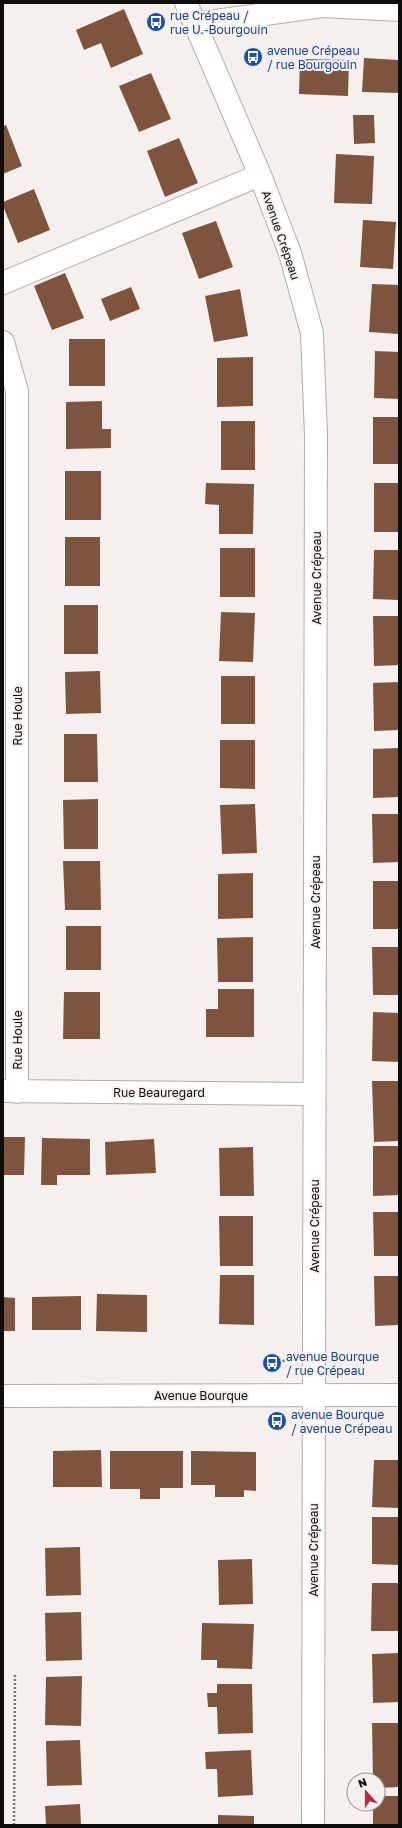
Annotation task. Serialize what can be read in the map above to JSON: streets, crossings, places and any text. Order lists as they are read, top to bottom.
{
  "streets": {
    "street": [
      "Avenue Crépeau",
      "Rue Houle",
      "Rue Beauregard",
      "Avenue Bourque"
    ]
  },
  "crossings": [
    ["Avenue Crépeau", "Rue Beauregard"],
    ["Avenue Crépeau", "Avenue Bourque"],
    ["Rue Houle", "Rue Beauregard"]
  ],
  "places": {
    "bus stop": [
      "rue Crépeau / rue U.-Bourgouin",
      "avenue Crépeau / rue Bourgouin",
      "avenue Bourque / rue Crépeau",
      "avenue Bourque / avenue Crépeau"
    ]
  },
  "north": "top"
}
